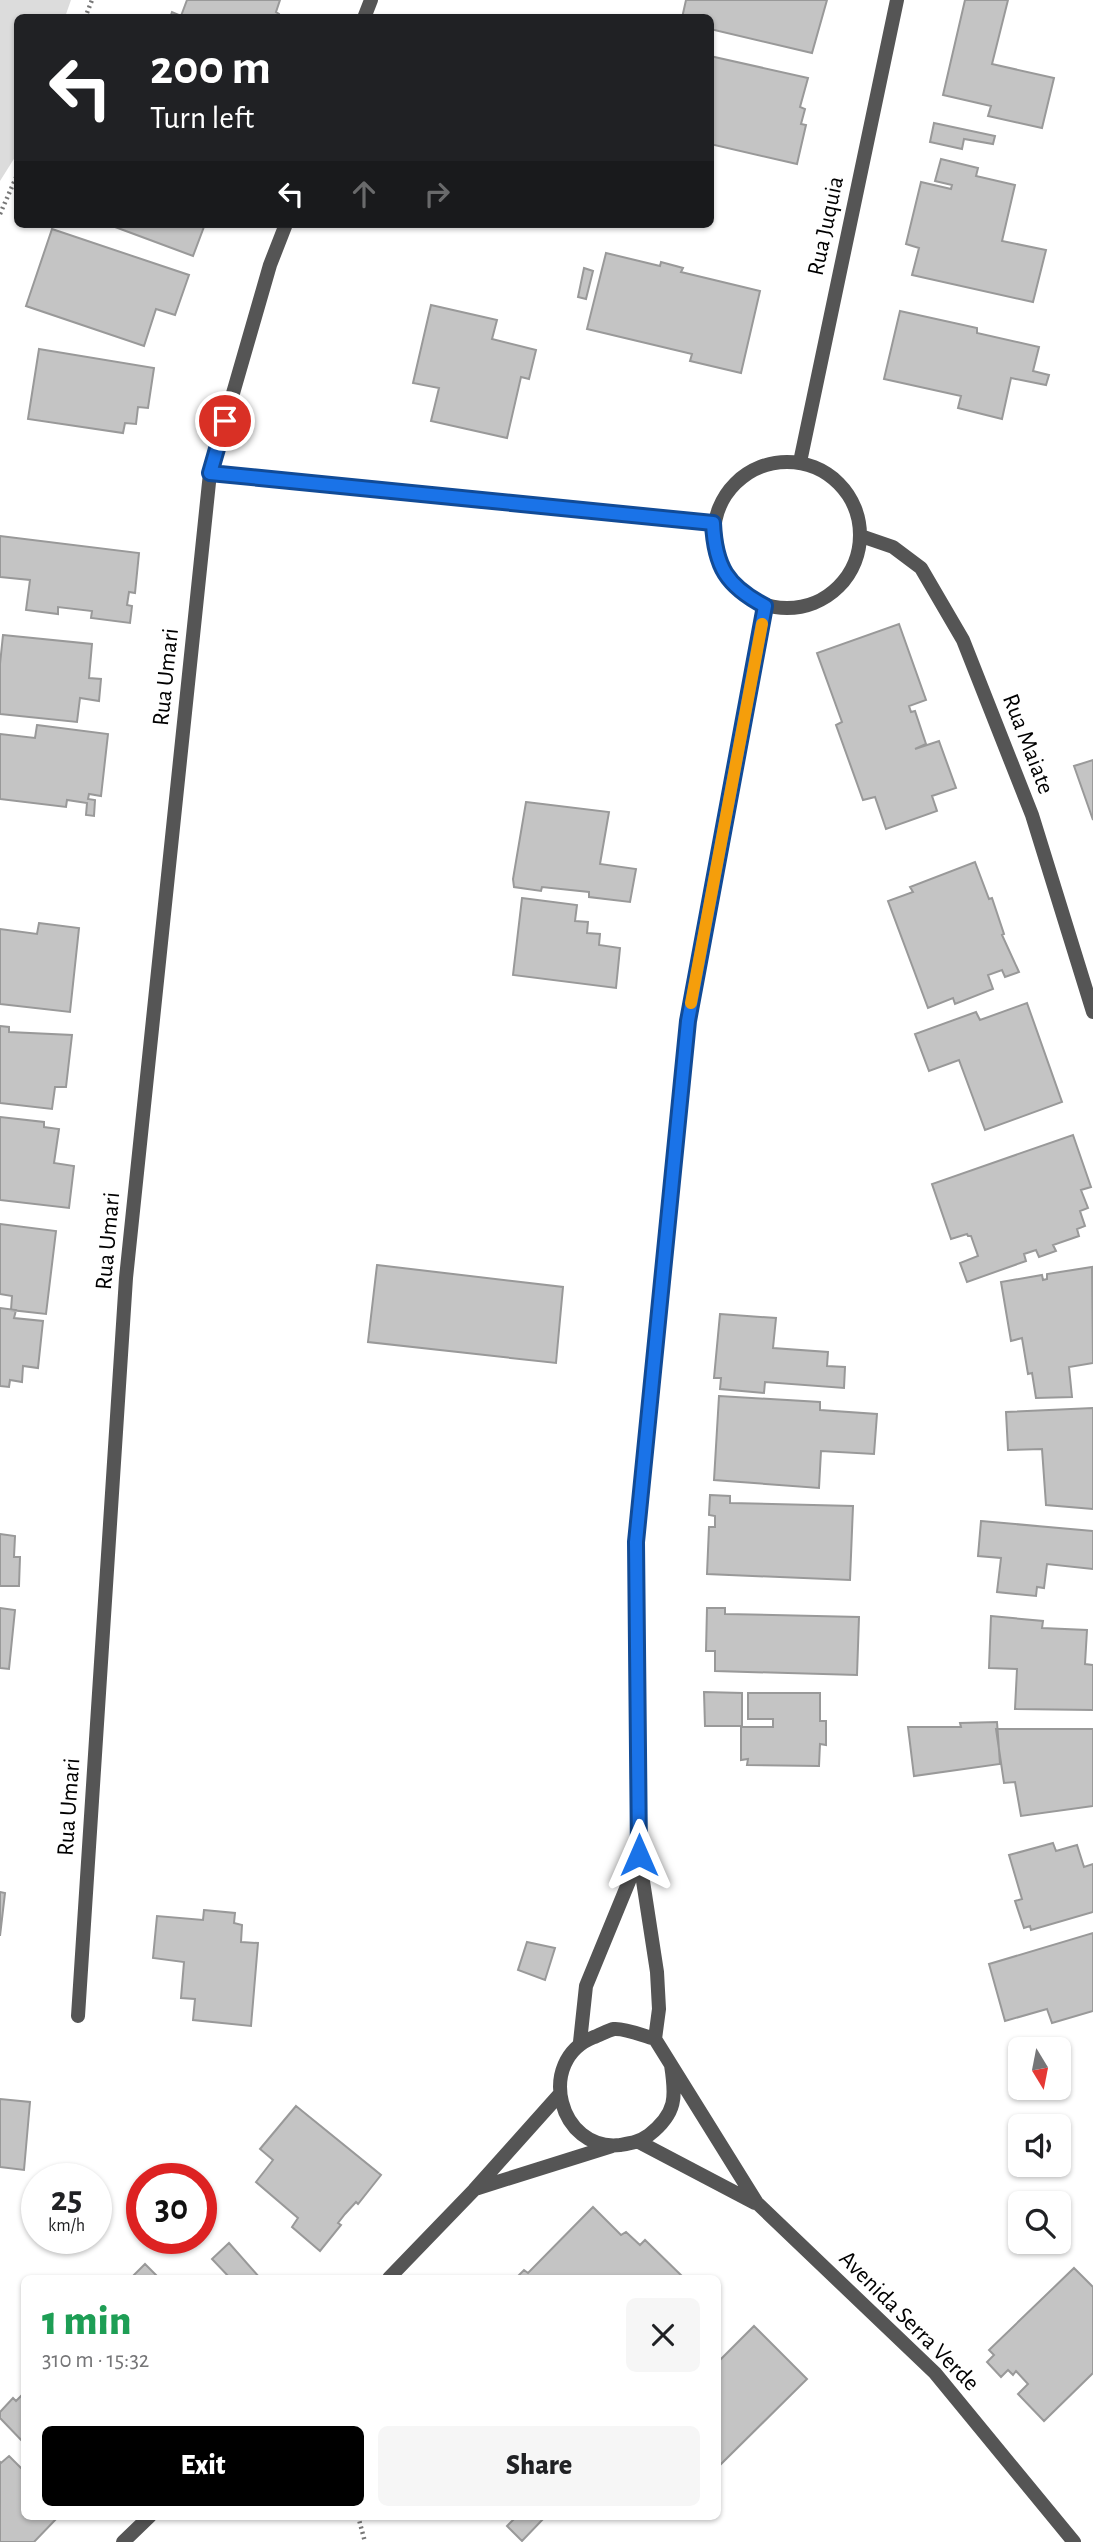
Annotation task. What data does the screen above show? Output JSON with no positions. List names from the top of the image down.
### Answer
{
  "streets": {
    "street": [
      "Rua Juquia",
      "Rua Umari",
      "Rua Maiate",
      "Avenida Serra Verde"
    ]
  },
  "crossings": [
    ["Rua Juquia", "Rua Maiate"]
  ],
  "north": "bottom",
  "page": {
    "turn": ["200 m", "Turn left"],
    "speed": "25 km/h",
    "limit": "30",
    "heading": ["1 min", "310 m · 15:32"],
    "buttons": ["Exit", "Share"]
  }
}
